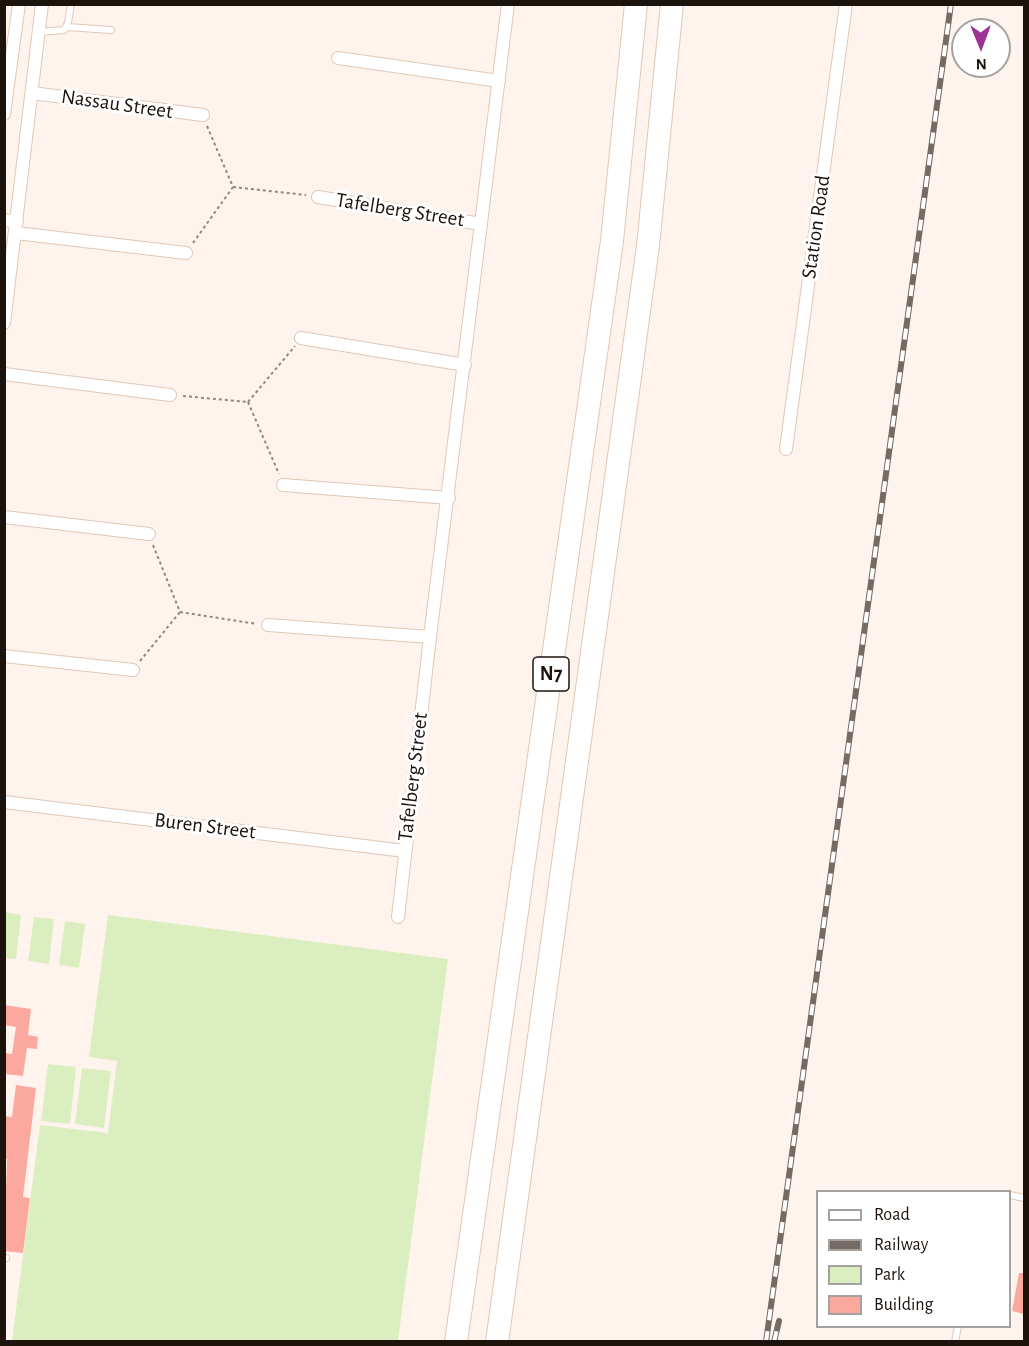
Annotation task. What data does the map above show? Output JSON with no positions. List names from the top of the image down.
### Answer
{
  "streets": {
    "highway": ["N7"],
    "street": [
      "Nassau Street",
      "Tafelberg Street",
      "Station Road",
      "Buren Street"
    ]
  },
  "crossings": [
    ["Tafelberg Street", "Buren Street"]
  ],
  "legend": [
    "Road",
    "Railway",
    "Park",
    "Building"
  ],
  "north": "bottom"
}
